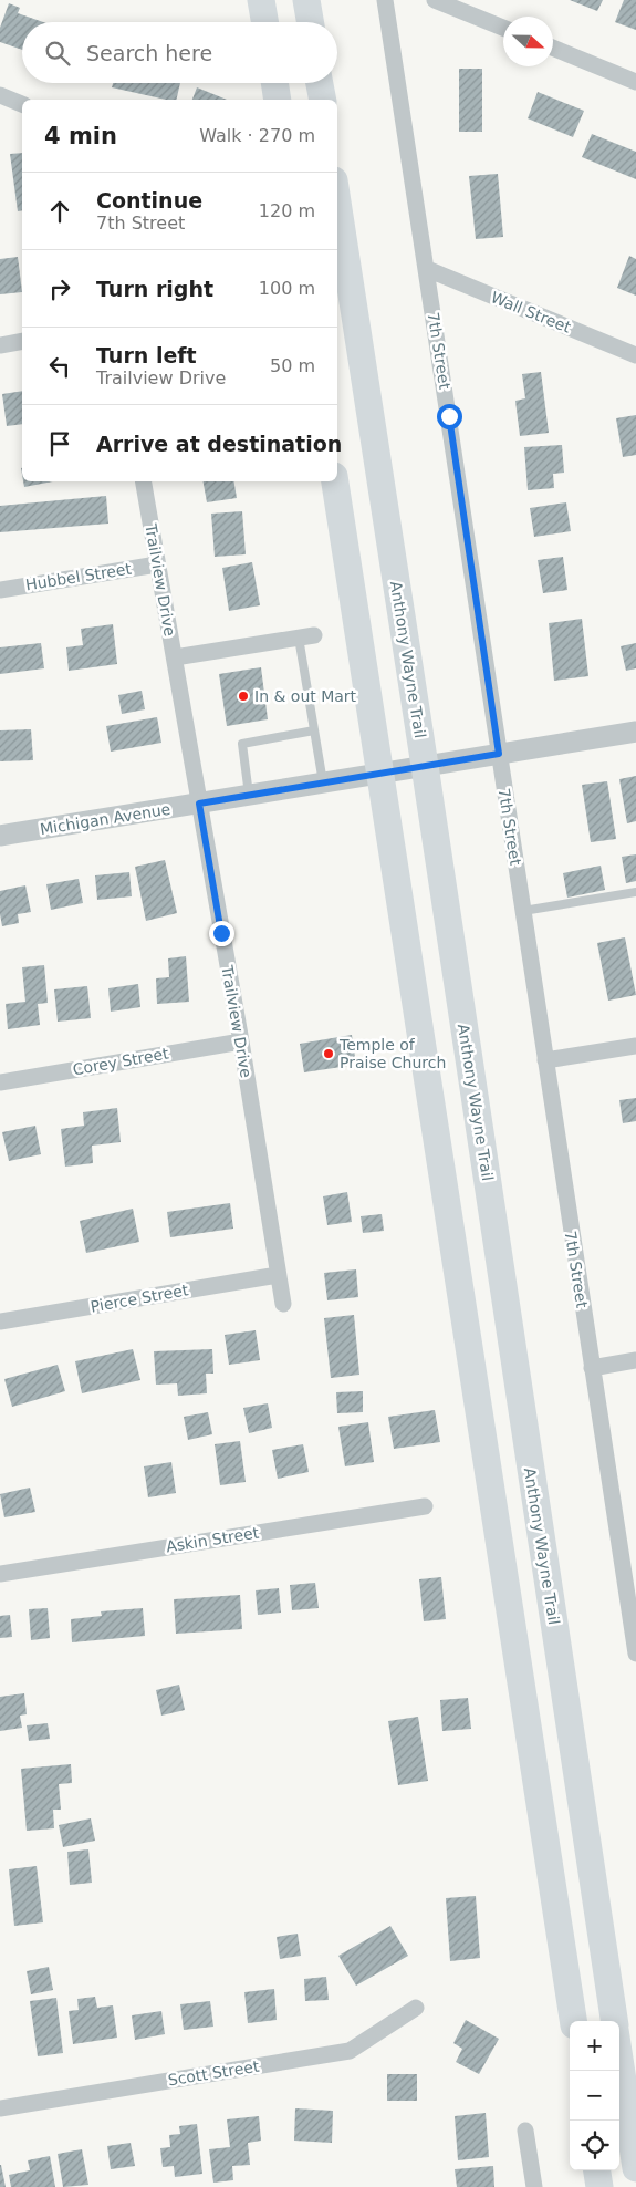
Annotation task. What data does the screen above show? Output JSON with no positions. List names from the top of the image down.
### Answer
{
  "streets": {
    "highway": ["Anthony Wayne Trail"],
    "street": [
      "Wall Street",
      "7th Street",
      "Hubbel Street",
      "Trailview Drive",
      "Michigan Avenue",
      "Corey Street",
      "Pierce Street",
      "Askin Street",
      "Scott Street"
    ]
  },
  "crossings": [
    ["Wall Street", "7th Street"],
    ["7th Street", "Michigan Avenue"],
    ["Hubbel Street", "Trailview Drive"],
    ["Trailview Drive", "Michigan Avenue"],
    ["Trailview Drive", "Corey Street"],
    ["Trailview Drive", "Pierce Street"],
    ["Anthony Wayne Trail", "Michigan Avenue"]
  ],
  "places": ["In & out Mart", "Temple of Praise Church"],
  "north": "right",
  "page": {
    "search": "Search here",
    "heading": ["4 min", "Walk · 270 m"],
    "list": [
      ["Continue", "7th Street", "120 m"],
      ["Turn right", "100 m"],
      ["Turn left", "Trailview Drive", "50 m"],
      "Arrive at destination"
    ],
    "map_buttons": ["+", "−"]
  }
}
